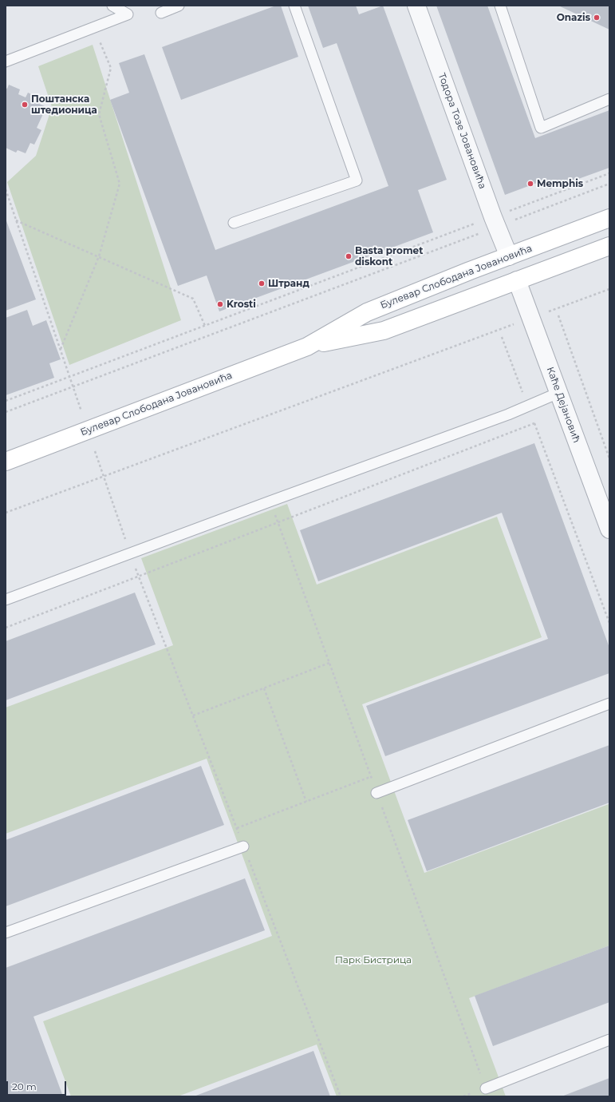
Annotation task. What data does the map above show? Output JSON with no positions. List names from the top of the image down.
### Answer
{
  "streets": {
    "street": ["Тодора Тозе Јовановића", "Булевар Слободана Јовановића", "Каће Дејановић"]
  },
  "crossings": [
    ["Тодора Тозе Јовановића", "Булевар Слободана Јовановића"],
    ["Булевар Слободана Јовановића", "Каће Дејановић"]
  ],
  "parks": ["Парк Бистрица"],
  "places": [
    "Onazis",
    "Поштанска штедионица",
    "Memphis",
    "Basta promet diskont",
    "Штранд",
    "Krosti"
  ],
  "scale_bar": "20 m"
}
